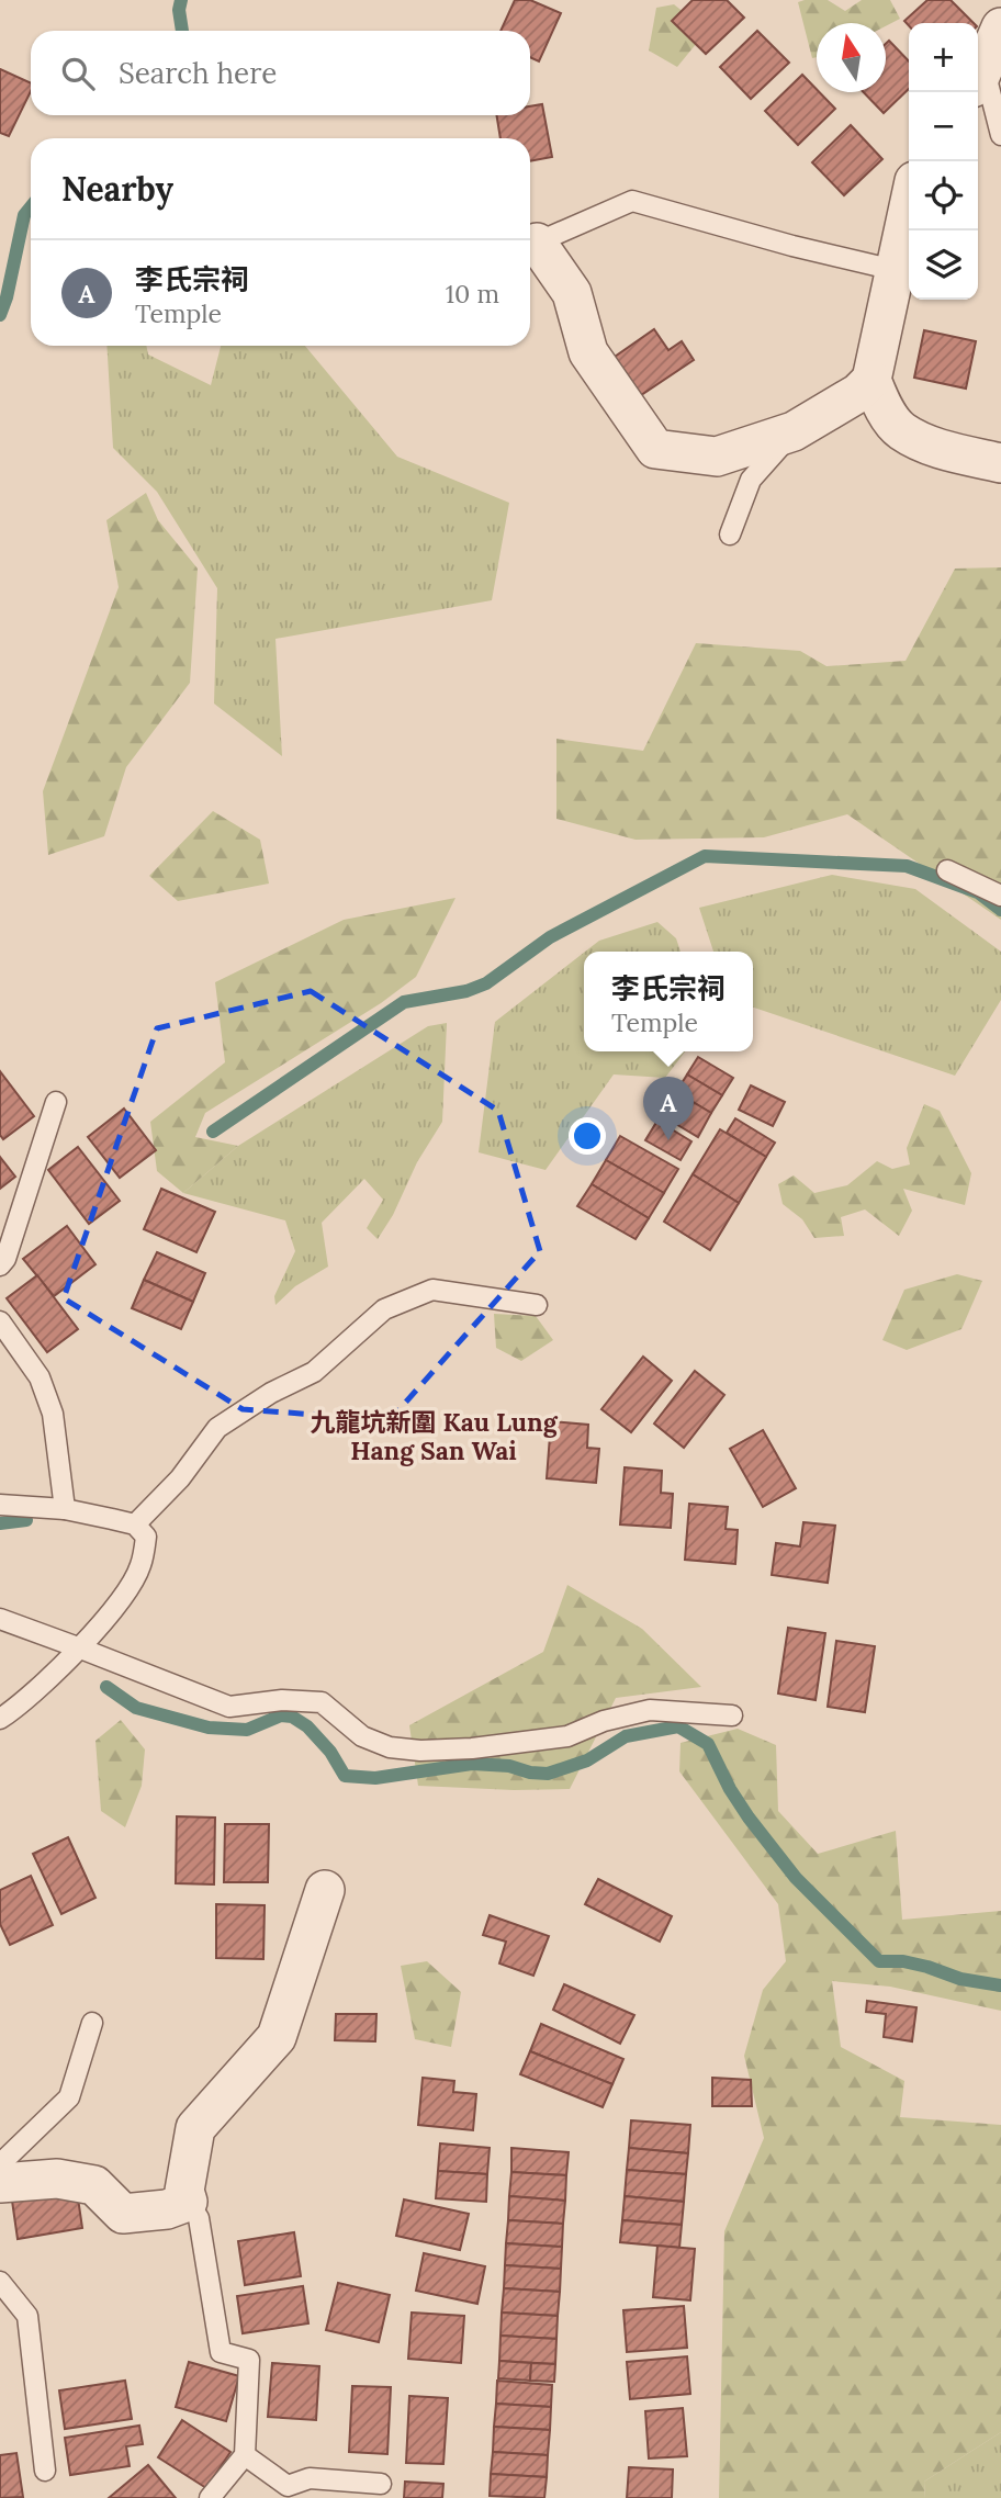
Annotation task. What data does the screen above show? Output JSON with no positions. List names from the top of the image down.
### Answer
{
  "districts": ["九龍坑新圍 Kau Lung Hang San Wai"],
  "north": "top",
  "page": {
    "map_buttons": ["+", "−"],
    "search": "Search here",
    "heading": "Nearby",
    "list": [
      {
        "mark": "A",
        "name": "李氏宗祠",
        "note": "Temple",
        "value": "10 m"
      }
    ],
    "popup": ["李氏宗祠", "Temple"],
    "pins": "A"
  }
}
